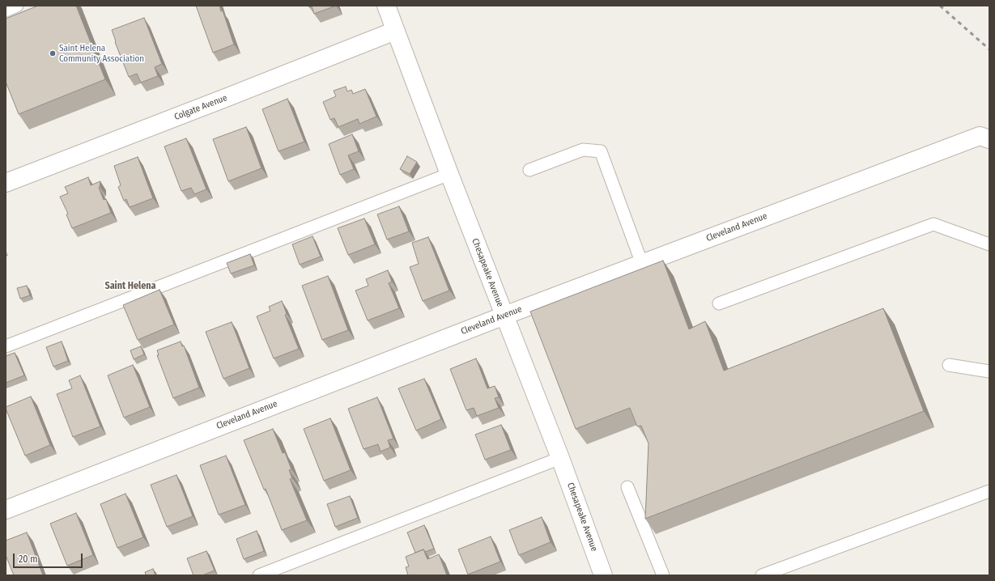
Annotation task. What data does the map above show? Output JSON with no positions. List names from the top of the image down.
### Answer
{
  "streets": {
    "street": ["Colgate Avenue", "Cleveland Avenue", "Chesapeake Avenue"]
  },
  "crossings": [
    ["Colgate Avenue", "Chesapeake Avenue"],
    ["Cleveland Avenue", "Chesapeake Avenue"]
  ],
  "districts": ["Saint Helena"],
  "places": ["Saint Helena Community Association"],
  "scale_bar": "20 m"
}
